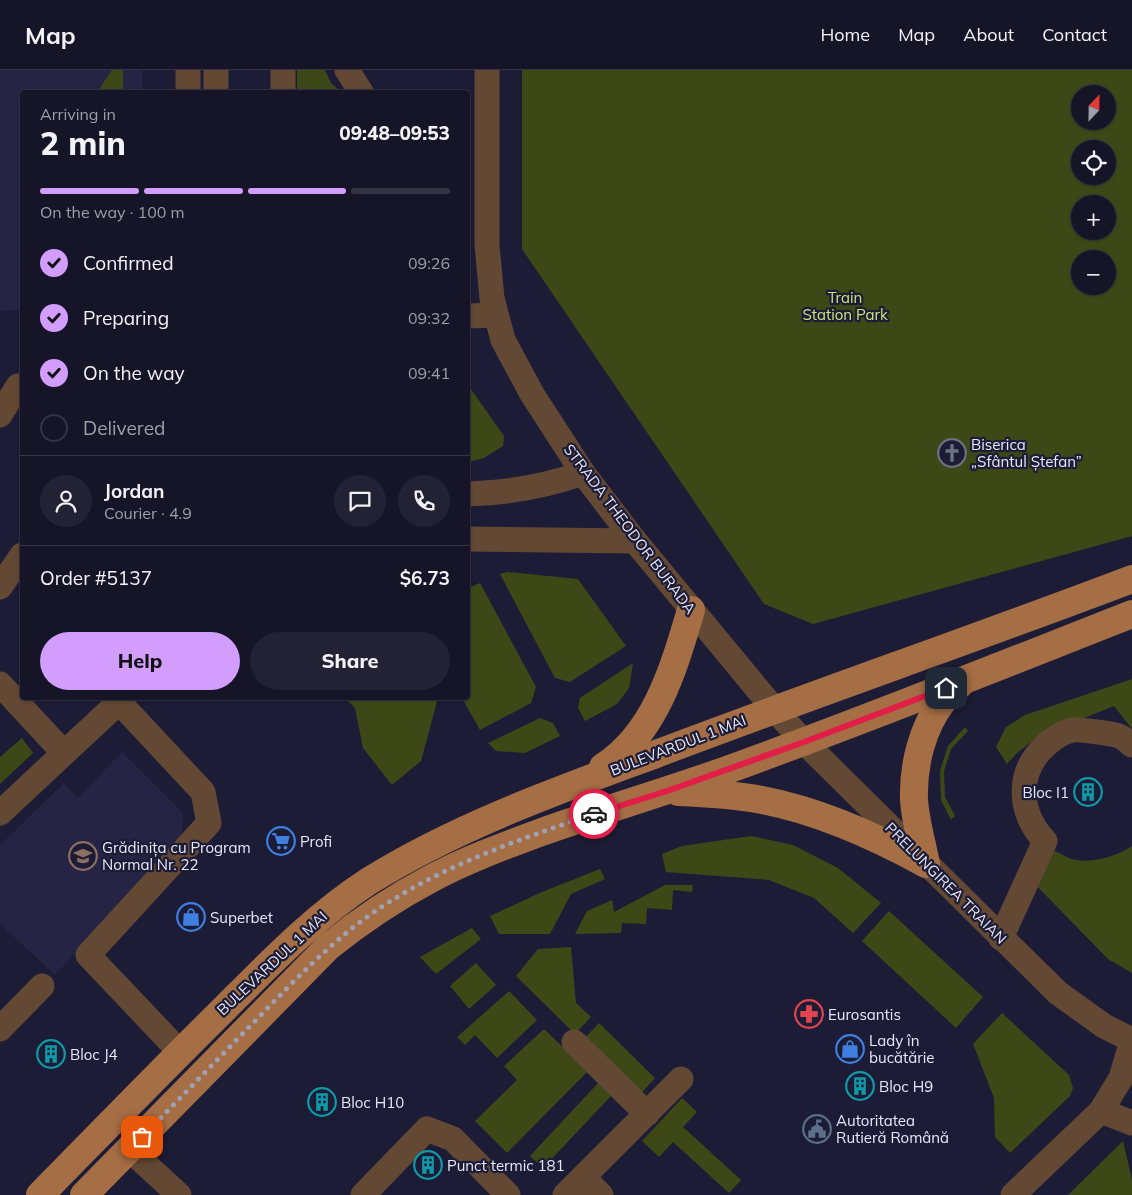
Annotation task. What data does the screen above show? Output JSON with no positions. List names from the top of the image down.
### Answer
{
  "streets": {
    "main road": ["BULEVARDUL 1 MAI"],
    "street": ["STRADA THEODOR BURADA", "PRELUNGIREA TRAIAN"]
  },
  "crossings": [
    ["STRADA THEODOR BURADA", "BULEVARDUL 1 MAI"],
    ["STRADA THEODOR BURADA", "PRELUNGIREA TRAIAN"],
    ["BULEVARDUL 1 MAI", "PRELUNGIREA TRAIAN"]
  ],
  "parks": ["Train Station Park"],
  "places": {
    "church": ["Biserica „Sfântul Ștefan”"],
    "building": [
      "Bloc I1",
      "Bloc J4",
      "Bloc H9",
      "Bloc H10",
      "Punct termic 181"
    ],
    "supermarket": ["Profi"],
    "school or university": ["Grădinița cu Program Normal Nr. 22"],
    "shop": ["Superbet", "Lady în bucătărie"],
    "pharmacy": ["Eurosantis"],
    "public building": ["Autoritatea Rutieră Română"]
  },
  "north": "top",
  "page": {
    "header": "Map",
    "nav": [
      "Home",
      "Map",
      "About",
      "Contact"
    ],
    "map_buttons": ["+", "−"],
    "heading": ["2 min", "Arriving in", "09:48–09:53"],
    "panel": [
      "Jordan",
      "Courier · 4.9",
      "Order #5137",
      "$6.73"
    ],
    "bar": "On the way · 100 m",
    "list": [
      ["Confirmed", "09:26"],
      ["Preparing", "09:32"],
      ["On the way", "09:41"],
      "Delivered"
    ],
    "buttons": ["Help", "Share"]
  }
}
